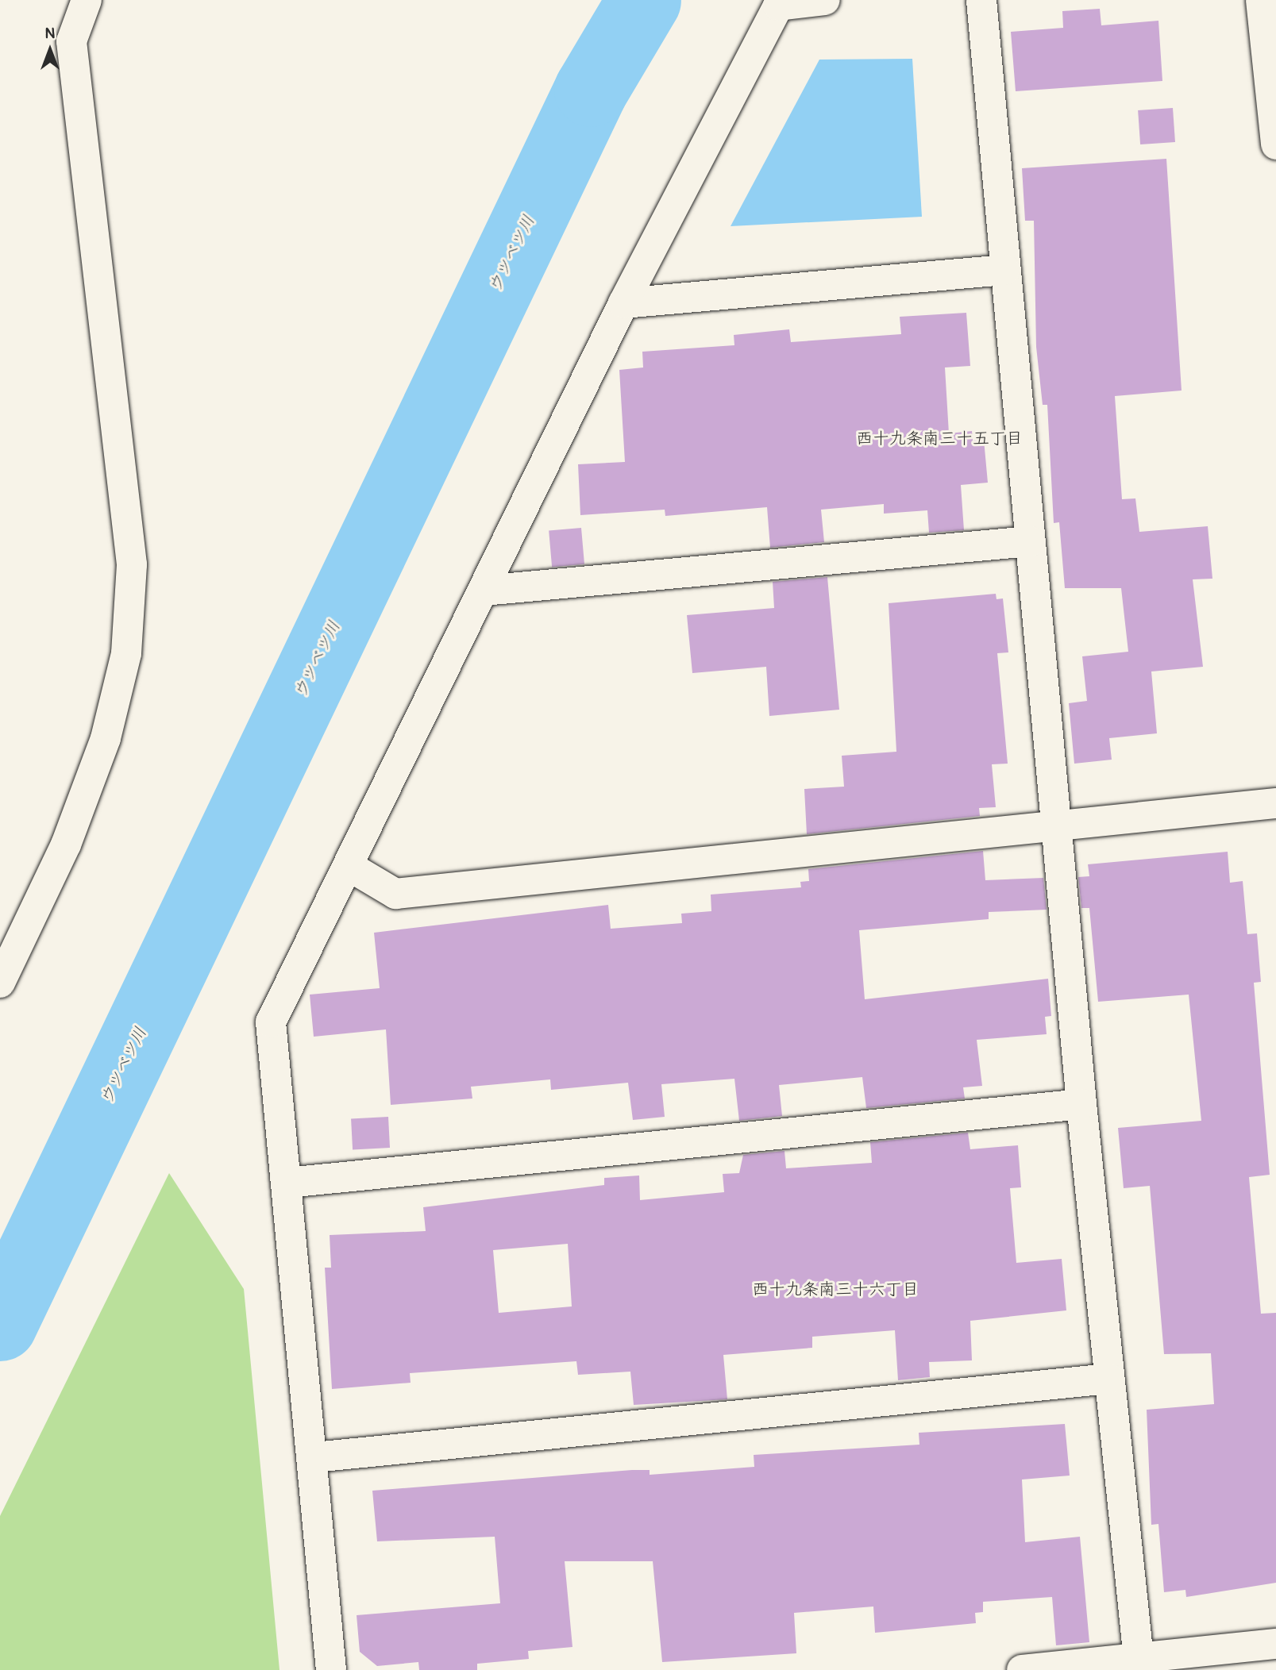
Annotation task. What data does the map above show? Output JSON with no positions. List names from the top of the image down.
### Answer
{
  "districts": ["西十九条南三十五丁目", "西十九条南三十六丁目"],
  "water": ["ウツベツ川"],
  "north": "top"
}
